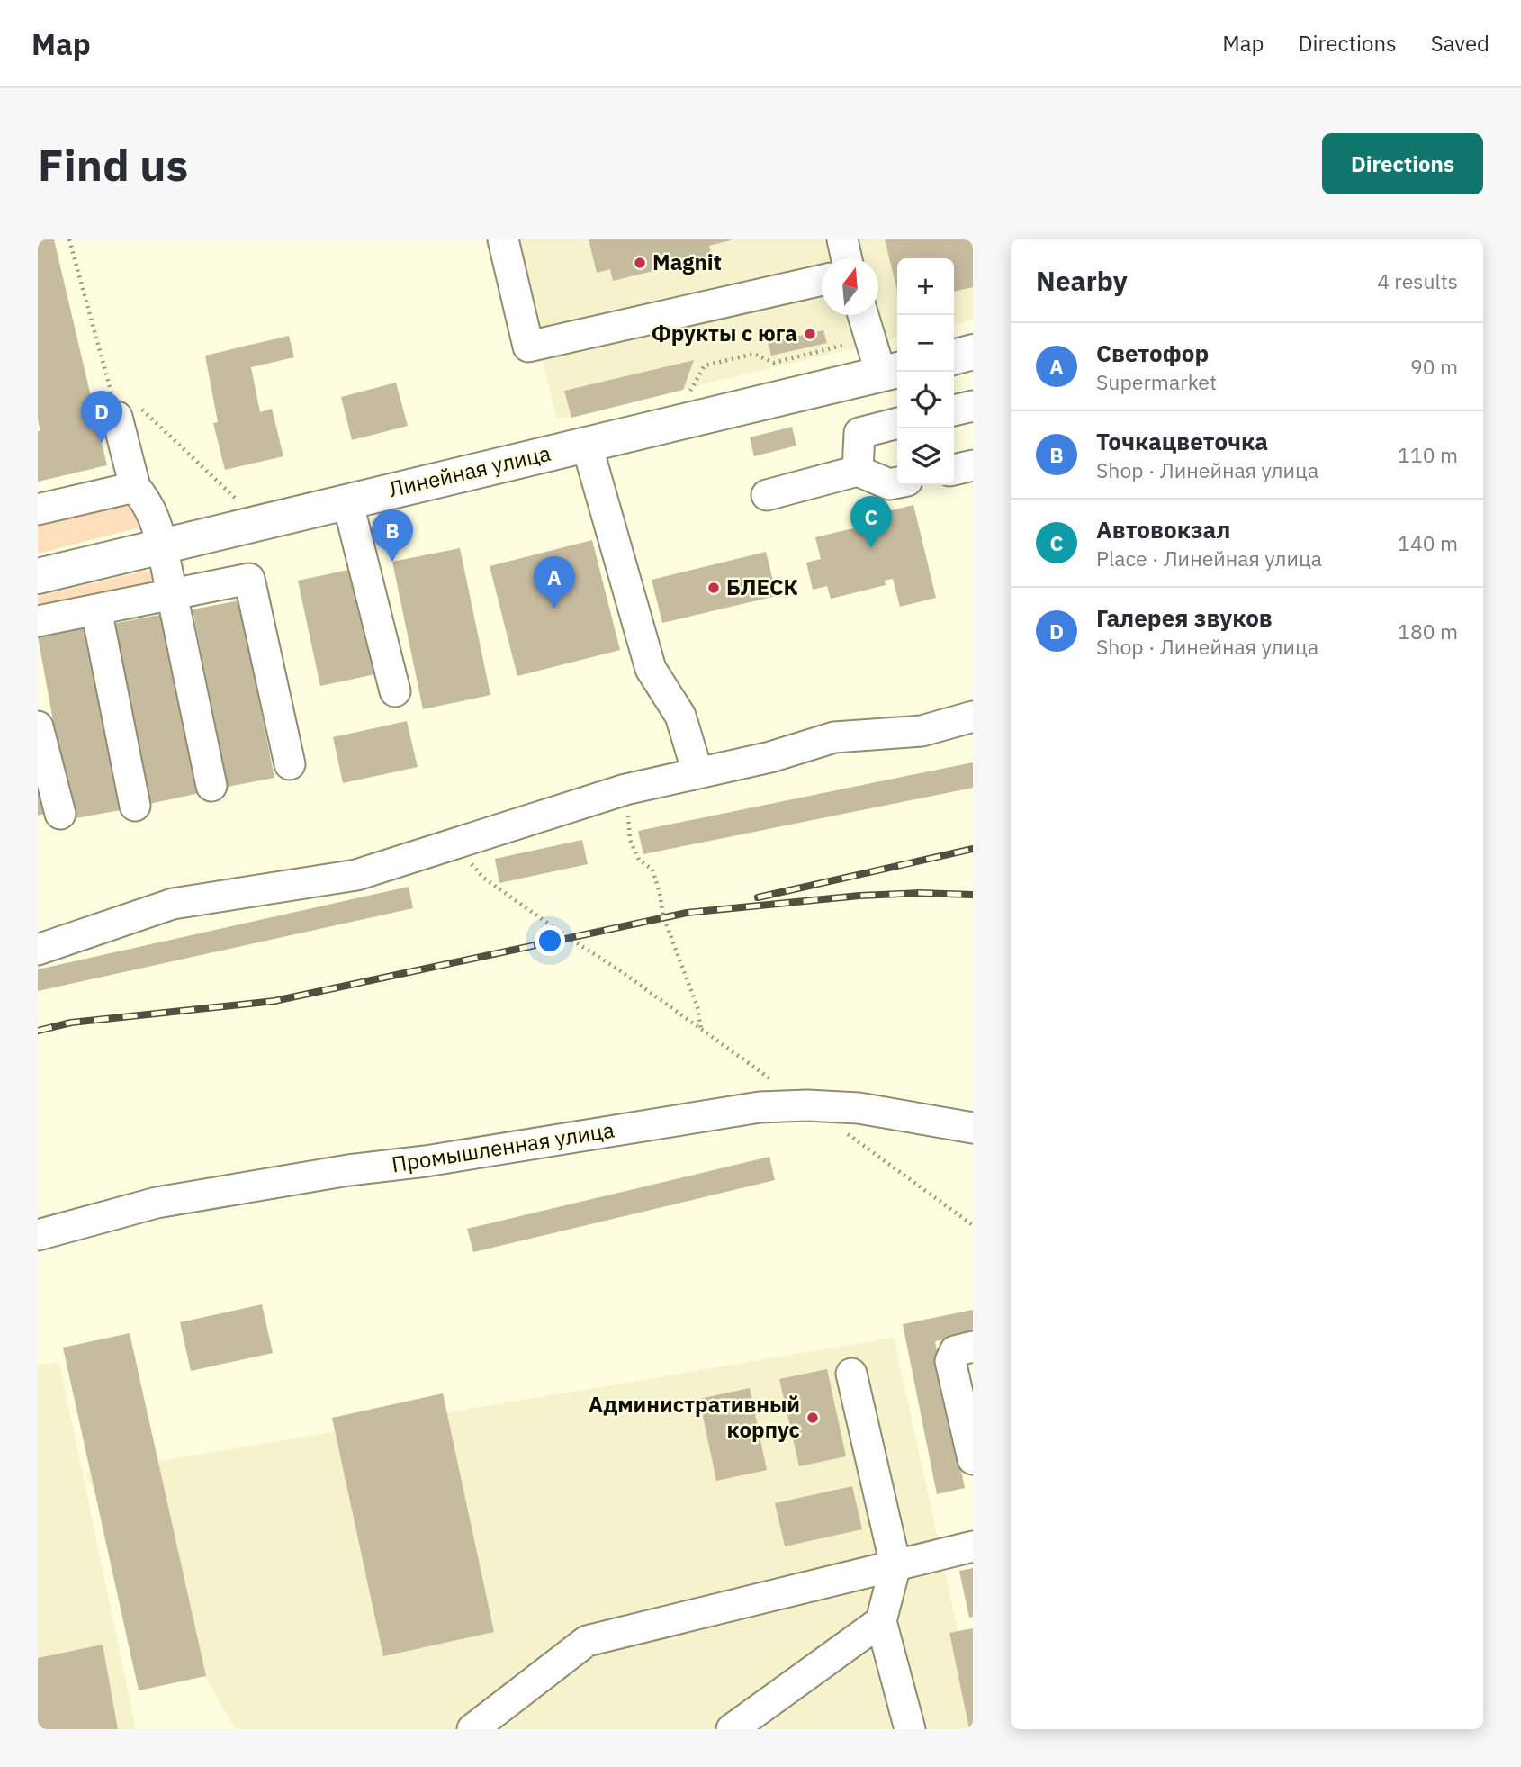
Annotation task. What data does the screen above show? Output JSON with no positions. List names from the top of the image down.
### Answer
{
  "streets": {
    "main road": ["Линейная улица"],
    "street": ["Промышленная улица"]
  },
  "places": [
    "Magnit",
    "Фрукты с юга",
    "БЛЕСК",
    "Административный корпус"
  ],
  "north": "top",
  "page": {
    "header": "Map",
    "nav": ["Map", "Directions", "Saved"],
    "buttons": "Directions",
    "title": "Find us",
    "heading": ["Nearby", "4 results"],
    "map_buttons": ["+", "−"],
    "list": [
      {
        "mark": "A",
        "name": "Светофор",
        "note": "Supermarket",
        "value": "90 m"
      },
      {
        "mark": "B",
        "name": "Точкацветочка",
        "note": "Shop · Линейная улица",
        "value": "110 m"
      },
      {
        "mark": "C",
        "name": "Автовокзал",
        "note": "Place · Линейная улица",
        "value": "140 m"
      },
      {
        "mark": "D",
        "name": "Галерея звуков",
        "note": "Shop · Линейная улица",
        "value": "180 m"
      }
    ],
    "pins": [
      "D",
      "C",
      "B",
      "A"
    ]
  }
}
